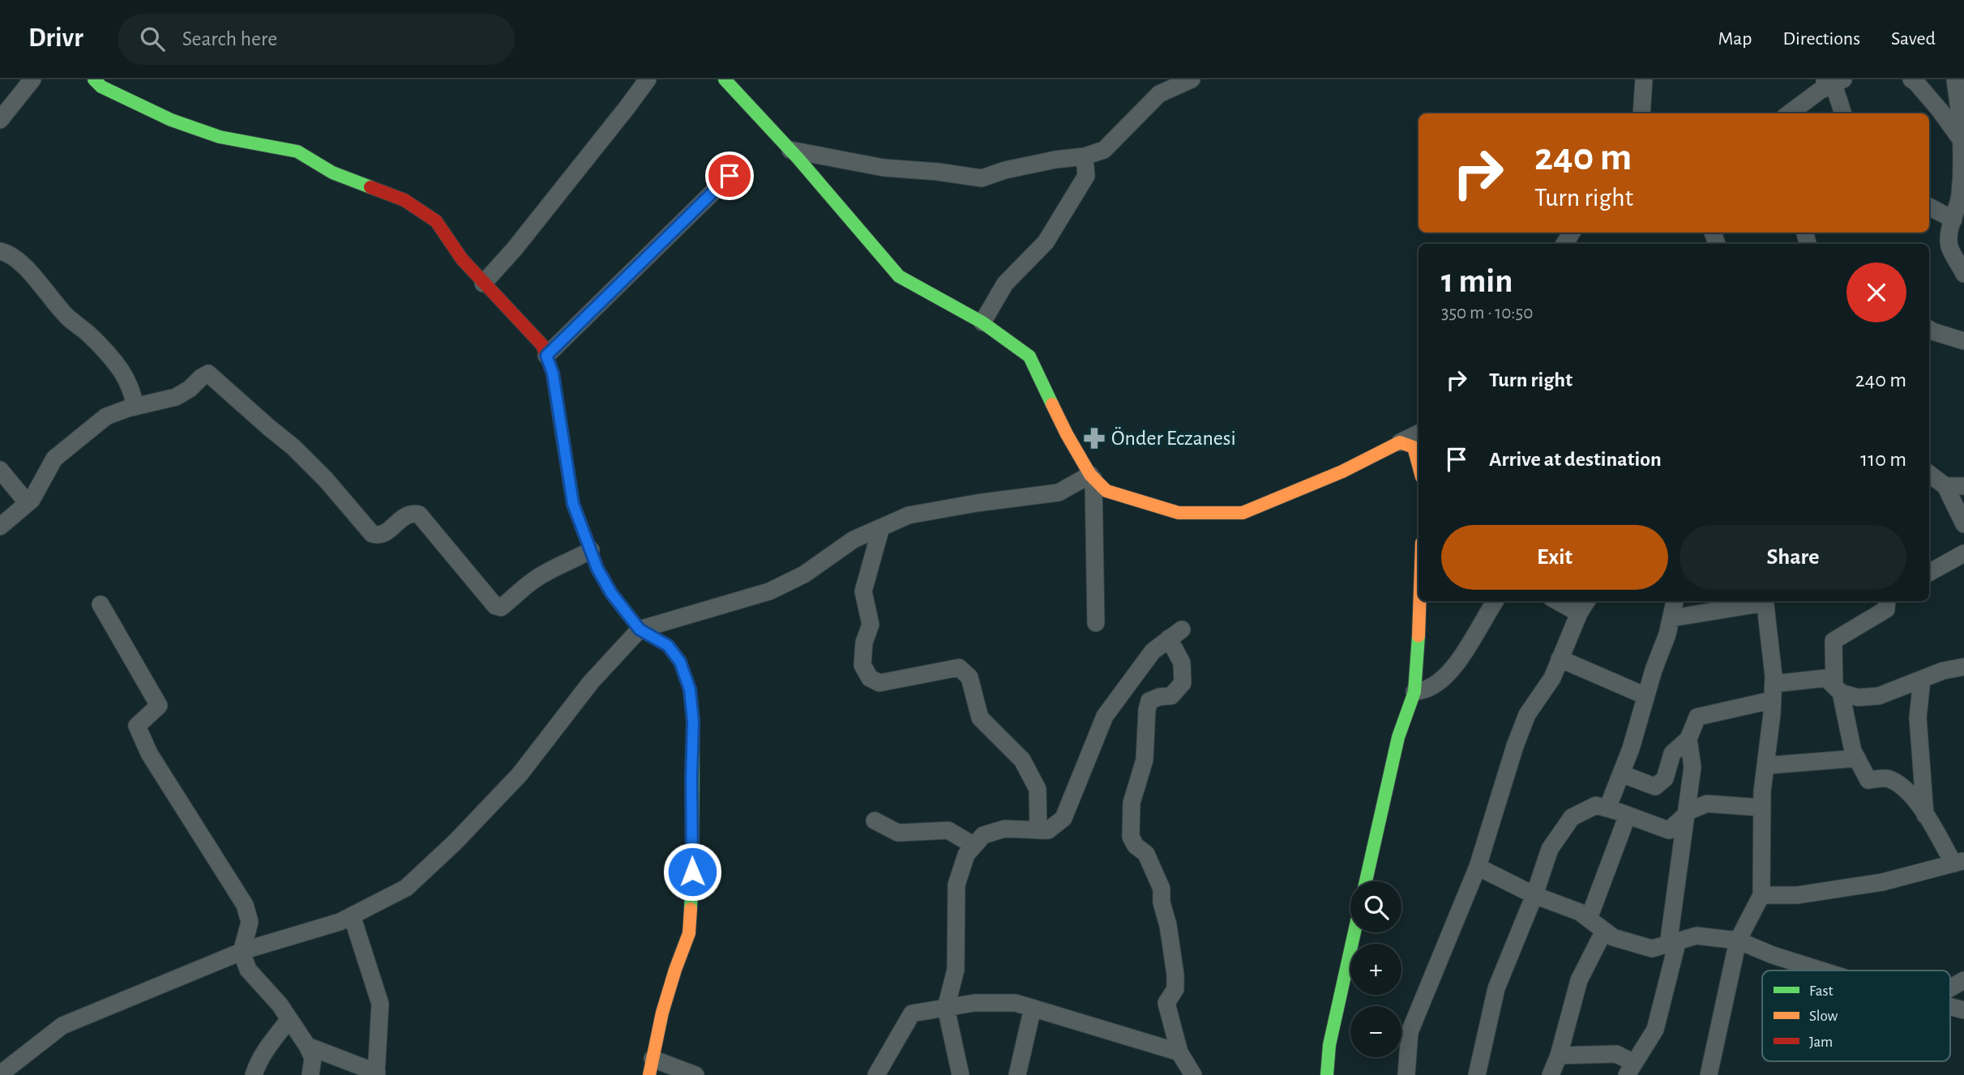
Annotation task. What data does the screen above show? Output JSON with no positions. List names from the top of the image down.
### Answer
{
  "places": {
    "pharmacy": ["Önder Eczanesi"]
  },
  "legend": ["Fast", "Slow", "Jam"],
  "page": {
    "header": "Drivr",
    "search": "Search here",
    "nav": ["Map", "Directions", "Saved"],
    "turn": ["240 m", "Turn right"],
    "heading": ["1 min", "350 m · 10:50"],
    "list": [
      {
        "name": "Turn right",
        "value": "240 m"
      },
      {
        "name": "Arrive at destination",
        "value": "110 m"
      }
    ],
    "buttons": ["Exit", "Share"],
    "map_buttons": ["+", "−"]
  }
}
